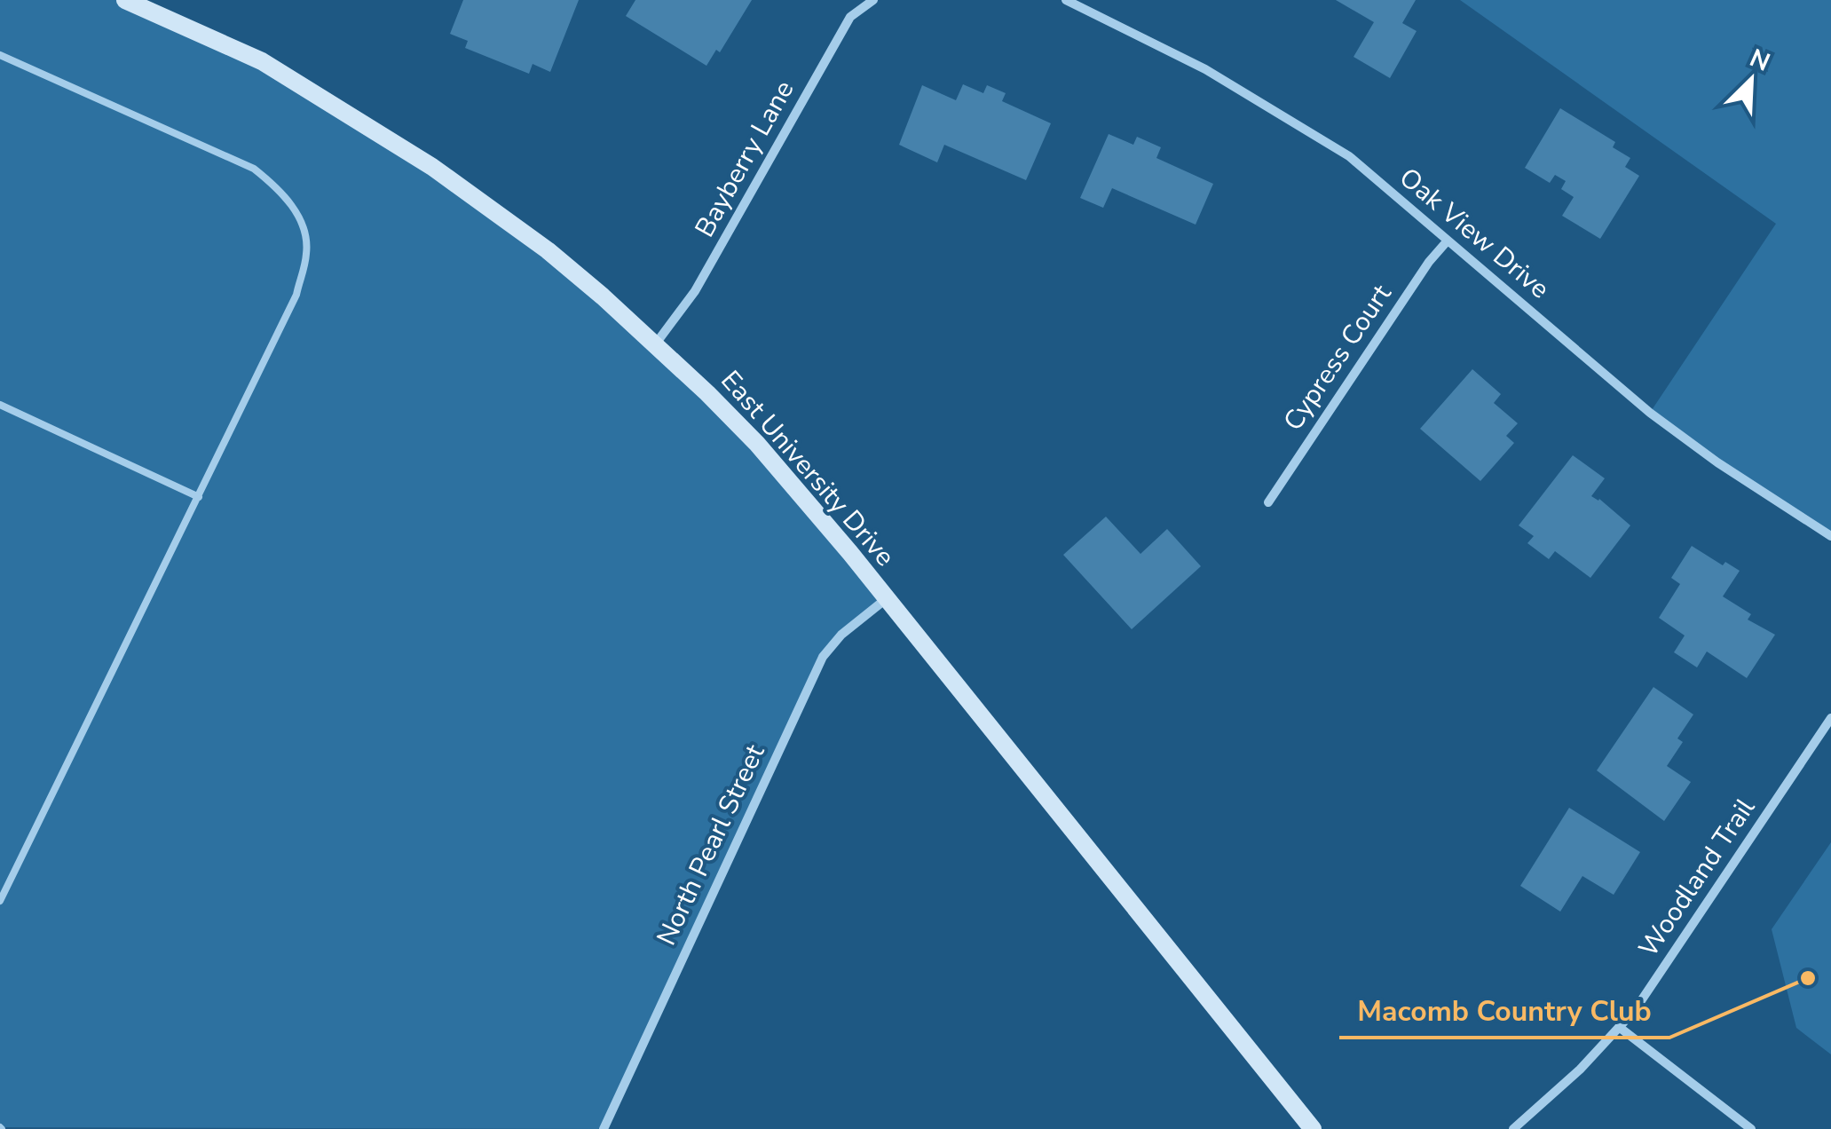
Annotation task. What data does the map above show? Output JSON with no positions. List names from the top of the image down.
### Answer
{
  "streets": {
    "main road": ["East University Drive"],
    "street": [
      "Bayberry Lane",
      "Oak View Drive",
      "Cypress Court",
      "North Pearl Street",
      "Woodland Trail"
    ]
  },
  "crossings": [
    ["Bayberry Lane", "East University Drive"],
    ["Oak View Drive", "Cypress Court"],
    ["East University Drive", "North Pearl Street"]
  ],
  "places": ["Macomb Country Club"],
  "north": "top right"
}
